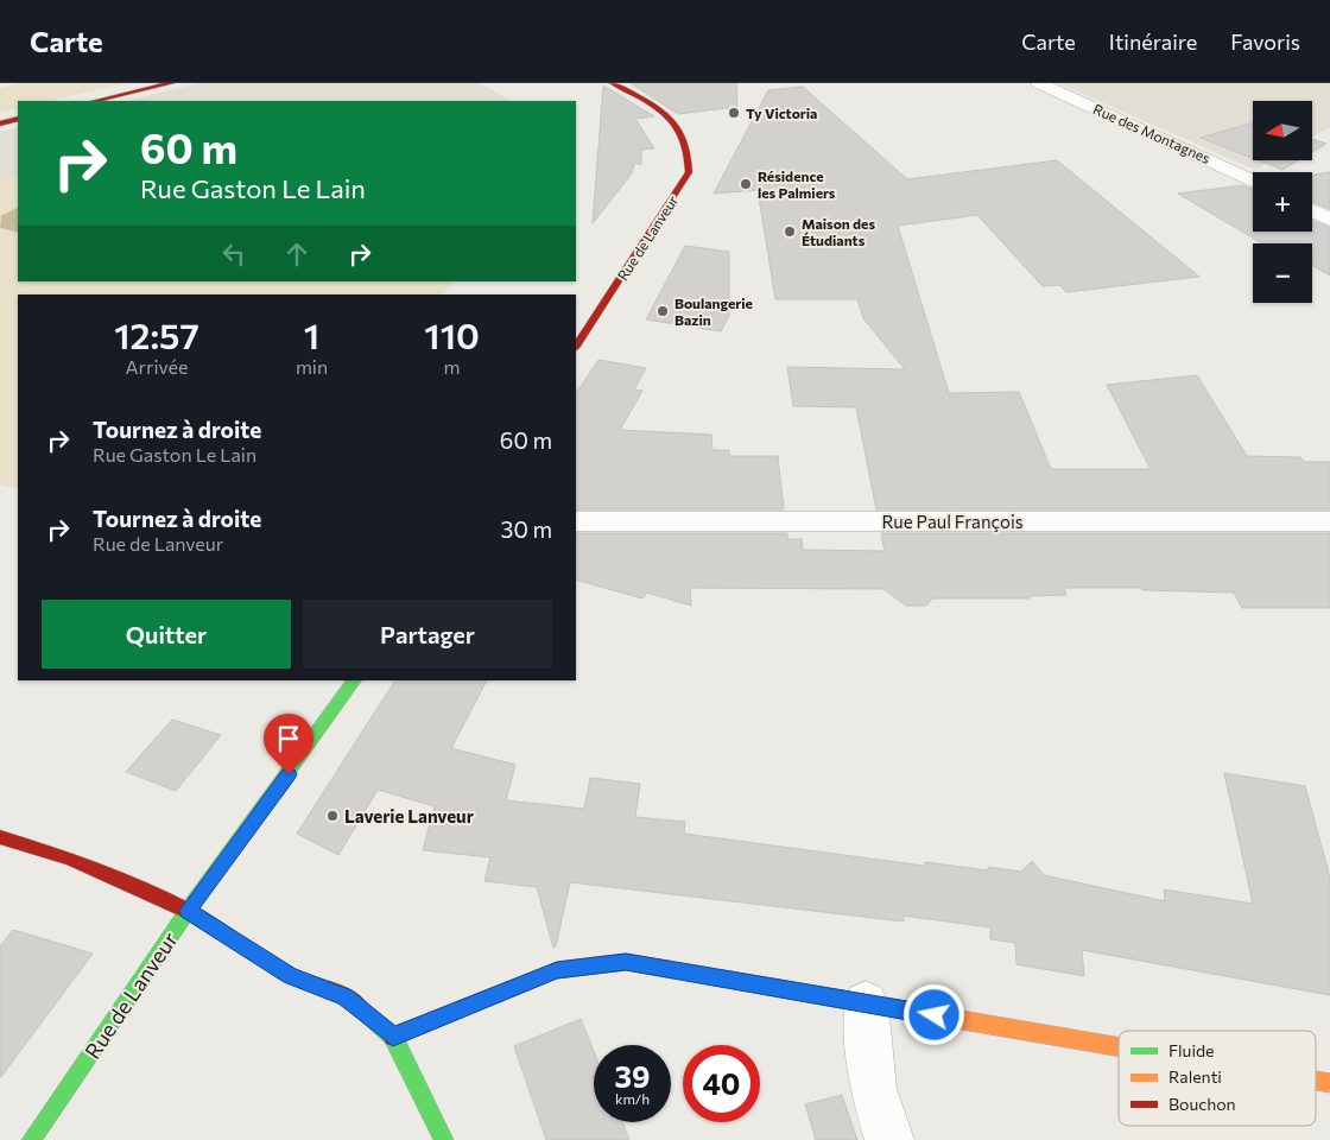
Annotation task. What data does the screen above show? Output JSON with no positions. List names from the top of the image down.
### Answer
{
  "streets": {
    "street": ["Rue des Montagnes", "Rue de Lanveur", "Rue Paul François"]
  },
  "places": [
    "Ty Victoria",
    "Résidence les Palmiers",
    "Maison des Étudiants",
    "Boulangerie Bazin",
    "Laverie Lanveur"
  ],
  "legend": ["Fluide", "Ralenti", "Bouchon"],
  "north": "left",
  "page": {
    "header": "Carte",
    "nav": ["Carte", "Itinéraire", "Favoris"],
    "map_buttons": ["+", "−"],
    "turn": ["60 m", "Rue Gaston Le Lain"],
    "eta": [
      "12:57",
      "Arrivée",
      "1",
      "min",
      "110",
      "m"
    ],
    "list": [
      {
        "name": "Tournez à droite",
        "note": "Rue Gaston Le Lain",
        "value": "60 m"
      },
      {
        "name": "Tournez à droite",
        "note": "Rue de Lanveur",
        "value": "30 m"
      }
    ],
    "buttons": ["Quitter", "Partager"],
    "speed": "39 km/h",
    "limit": "40"
  }
}
